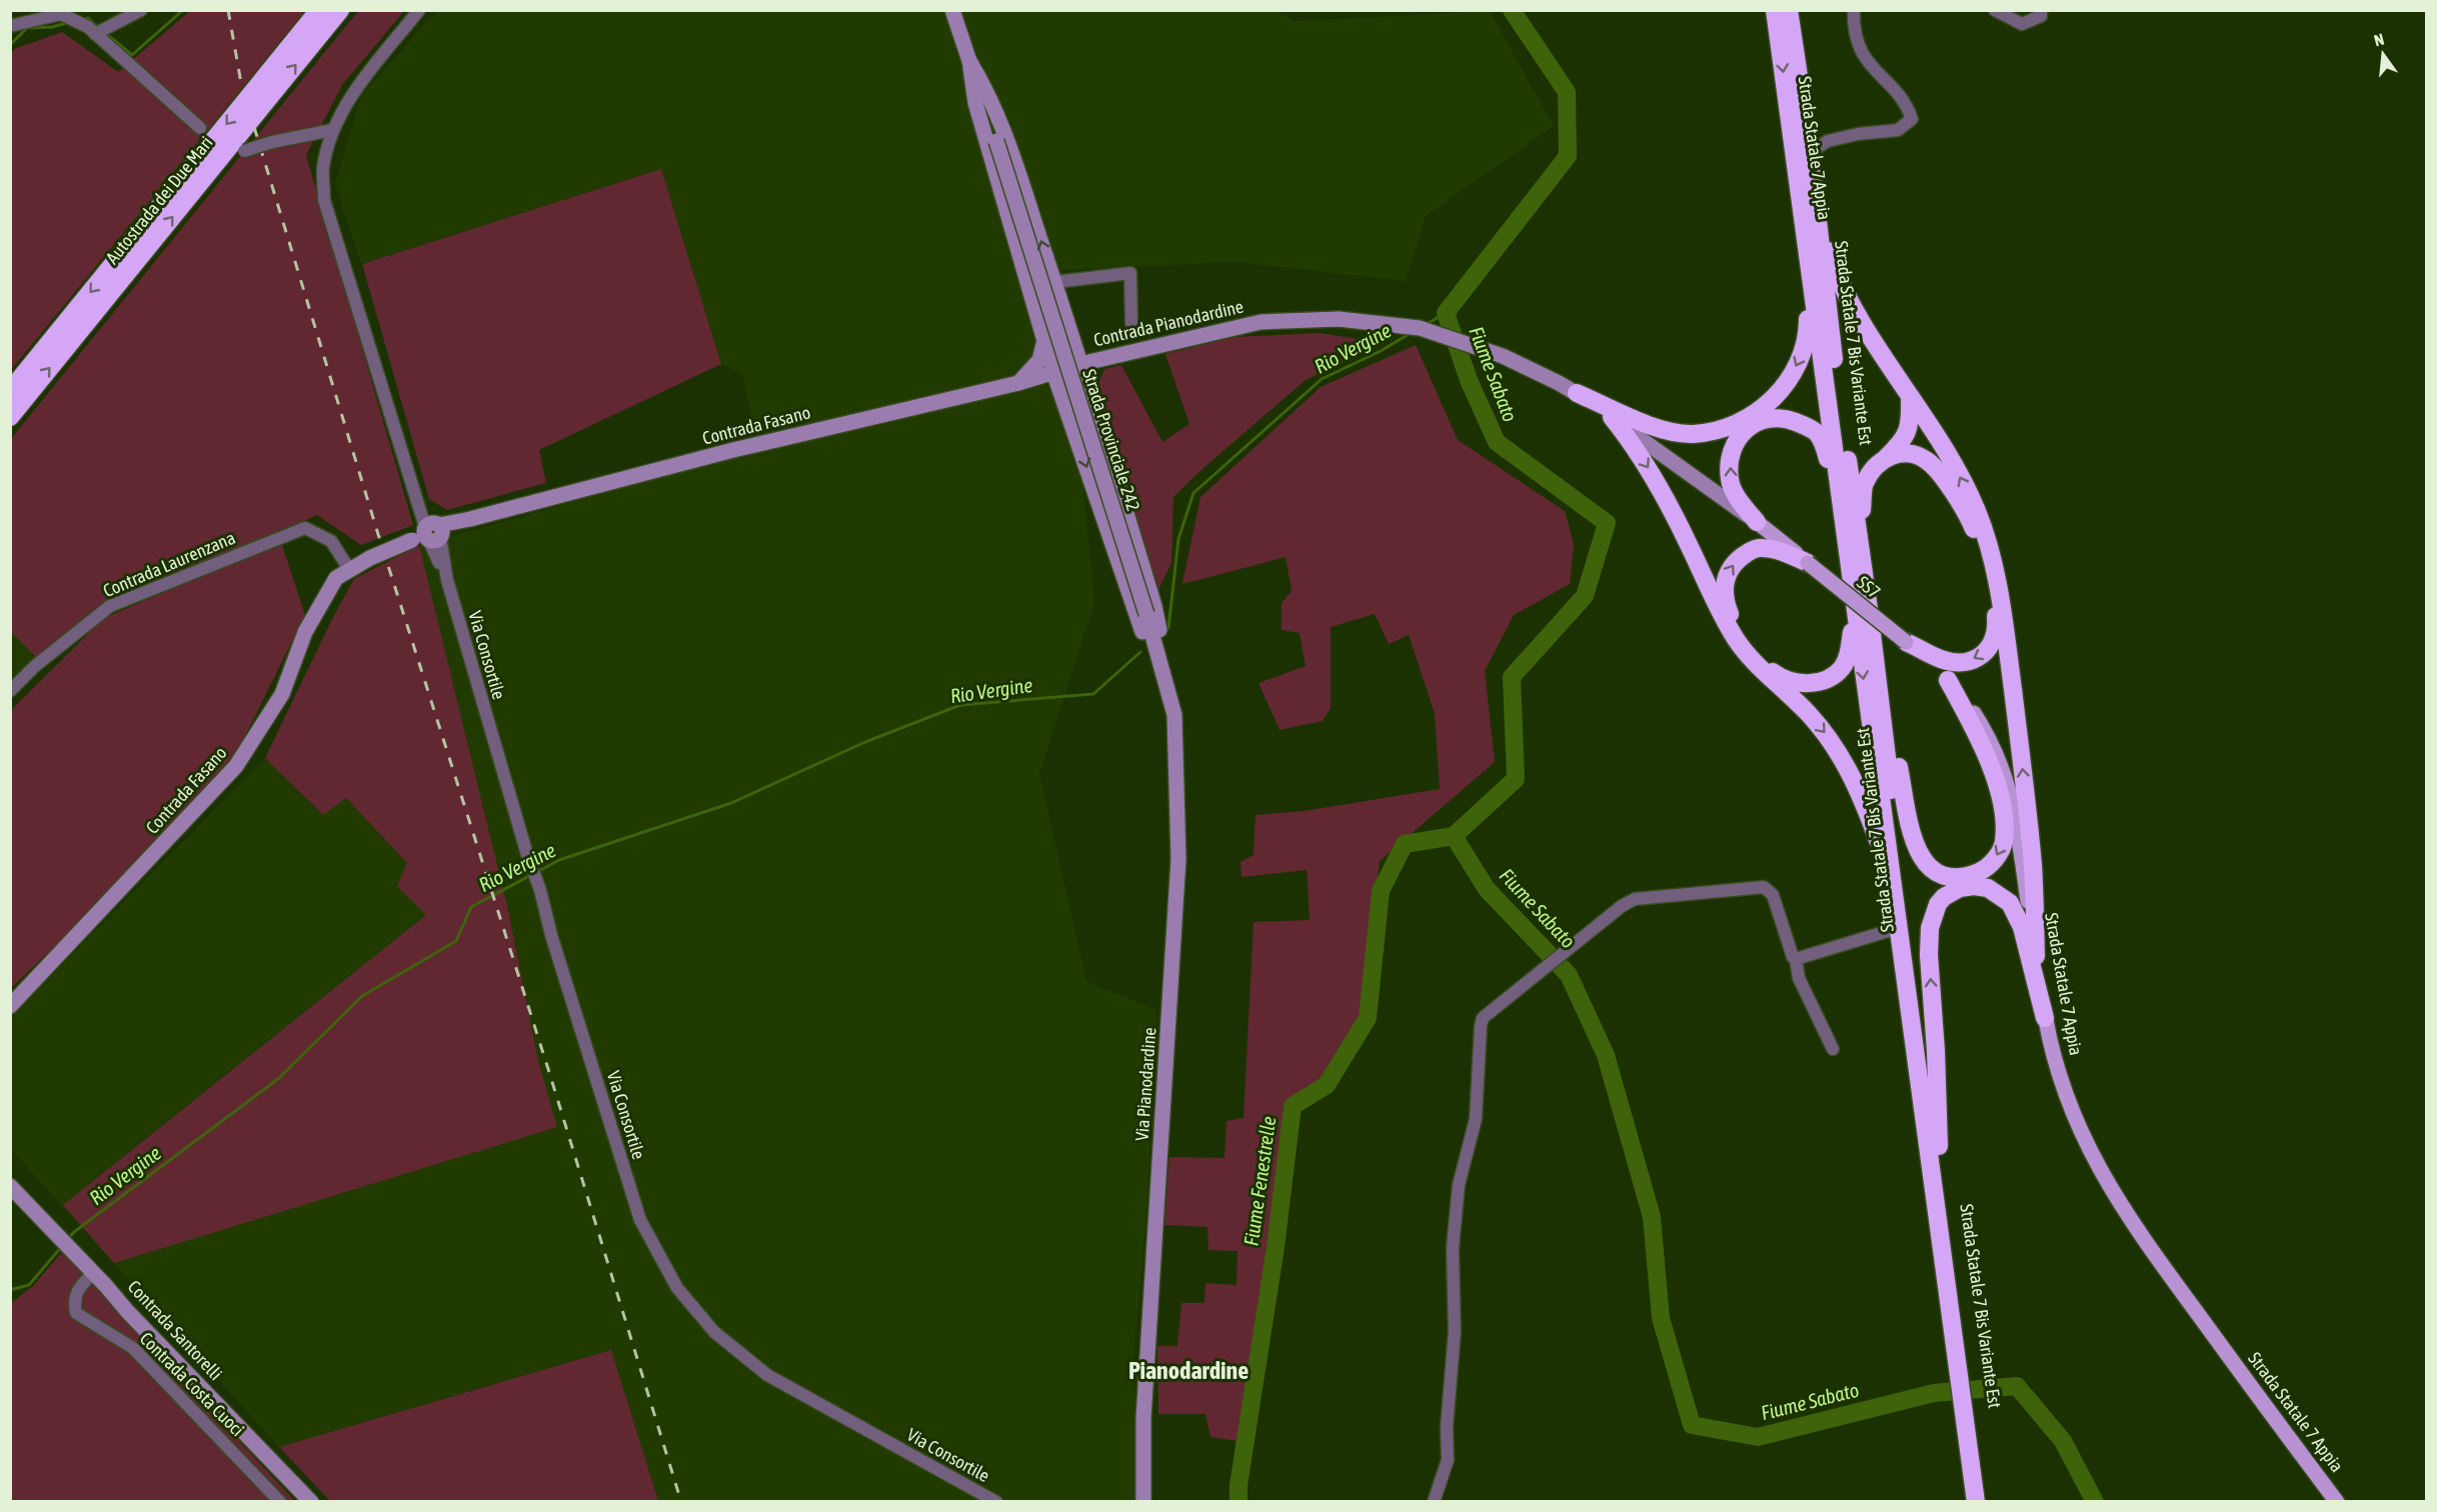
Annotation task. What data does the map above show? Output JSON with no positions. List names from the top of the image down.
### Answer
{
  "streets": {
    "highway": [
      "Strada Statale 7 Appia",
      "Autostrada dei Due Mari",
      "Strada Statale 7 Bis Variante Est",
      "SS7"
    ],
    "street": [
      "Contrada Pianodardine",
      "Contrada Fasano",
      "Strada Provinciale 242",
      "Contrada Laurenzana",
      "Via Consortile",
      "Via Pianodardine",
      "Contrada Santorelli",
      "Contrada Costa Cuoci"
    ]
  },
  "crossings": [
    ["Strada Statale 7 Appia", "Strada Statale 7 Bis Variante Est"],
    ["Strada Statale 7 Appia", "SS7"],
    ["Contrada Pianodardine", "Contrada Fasano"],
    ["Contrada Pianodardine", "SS7"],
    ["Strada Statale 7 Bis Variante Est", "SS7"],
    ["Contrada Fasano", "Contrada Laurenzana"],
    ["Contrada Fasano", "Via Consortile"],
    ["Strada Provinciale 242", "Via Pianodardine"],
    ["Contrada Santorelli", "Contrada Costa Cuoci"]
  ],
  "districts": ["Pianodardine"],
  "water": ["Rio Vergine", "Fiume Sabato", "Fiume Fenestrelle"],
  "north": "top"
}
